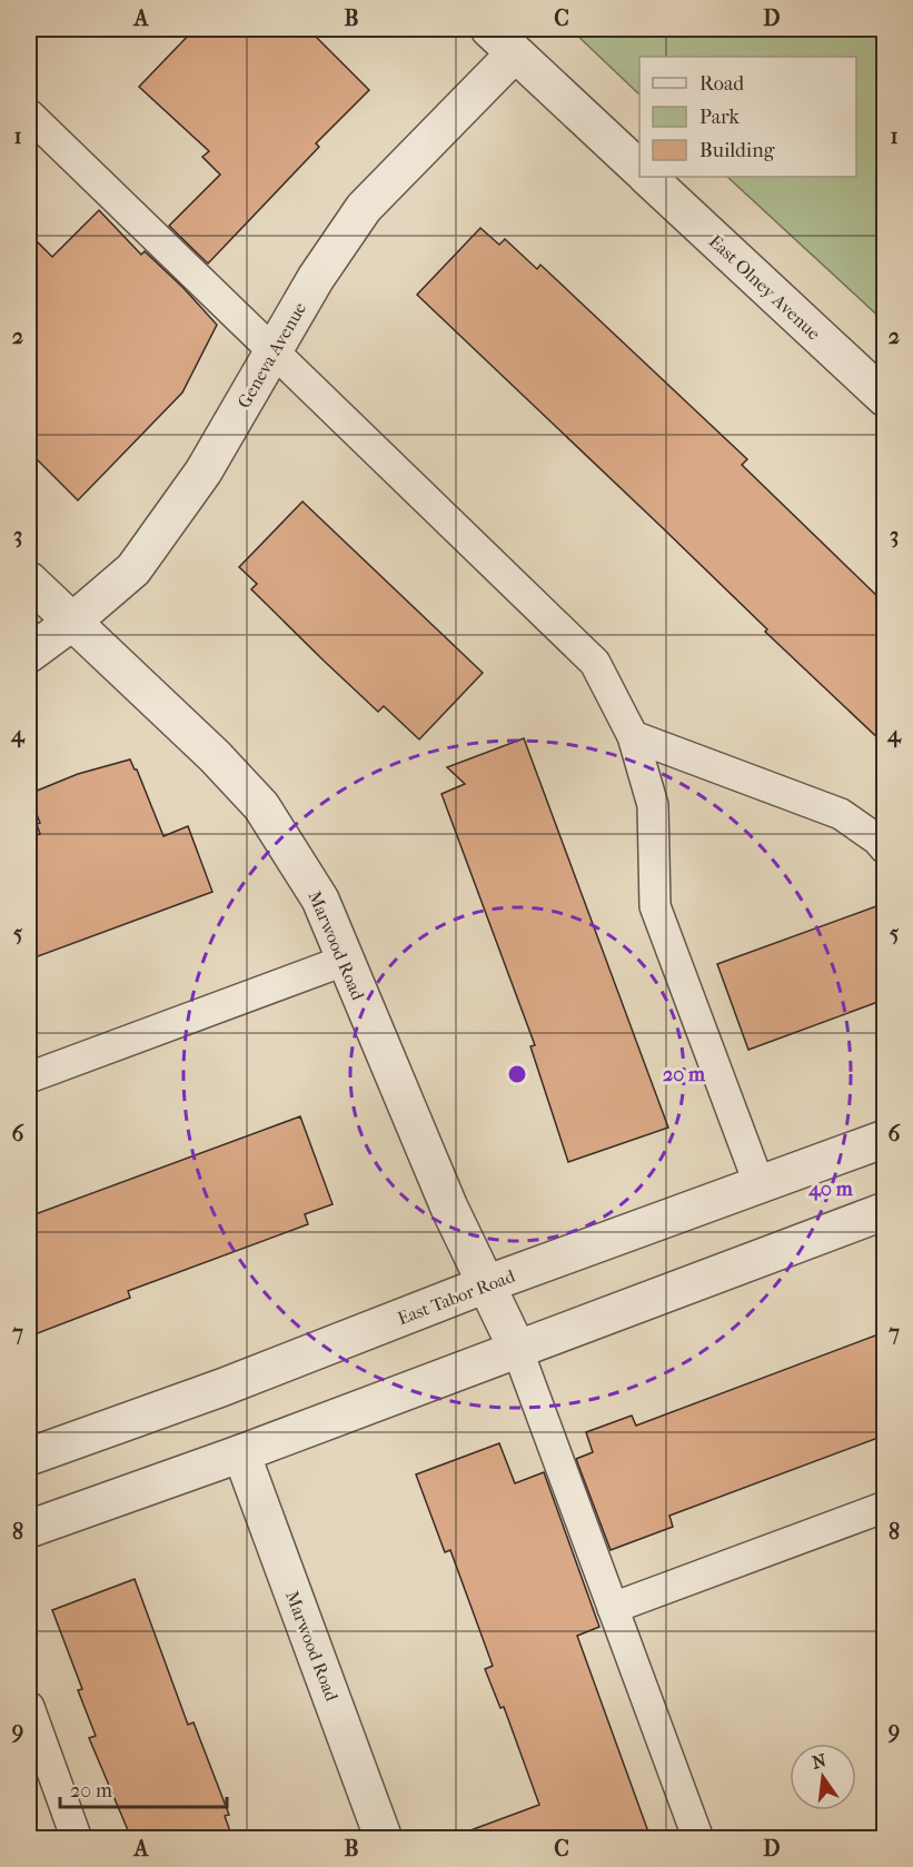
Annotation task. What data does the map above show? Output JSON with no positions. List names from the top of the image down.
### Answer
{
  "streets": {
    "street": [
      "East Olney Avenue",
      "Geneva Avenue",
      "Marwood Road",
      "East Tabor Road"
    ]
  },
  "crossings": [
    ["Geneva Avenue", "Marwood Road"],
    ["Marwood Road", "East Tabor Road"]
  ],
  "legend": ["Road", "Park", "Building"],
  "scale_bar": "20 m",
  "north": "top",
  "grid": {
    "columns": [
      "A",
      "B",
      "C",
      "D"
    ],
    "rows": [
      "1",
      "2",
      "3",
      "4",
      "5",
      "6",
      "7",
      "8",
      "9"
    ]
  },
  "rings": ["20 m", "40 m"]
}
